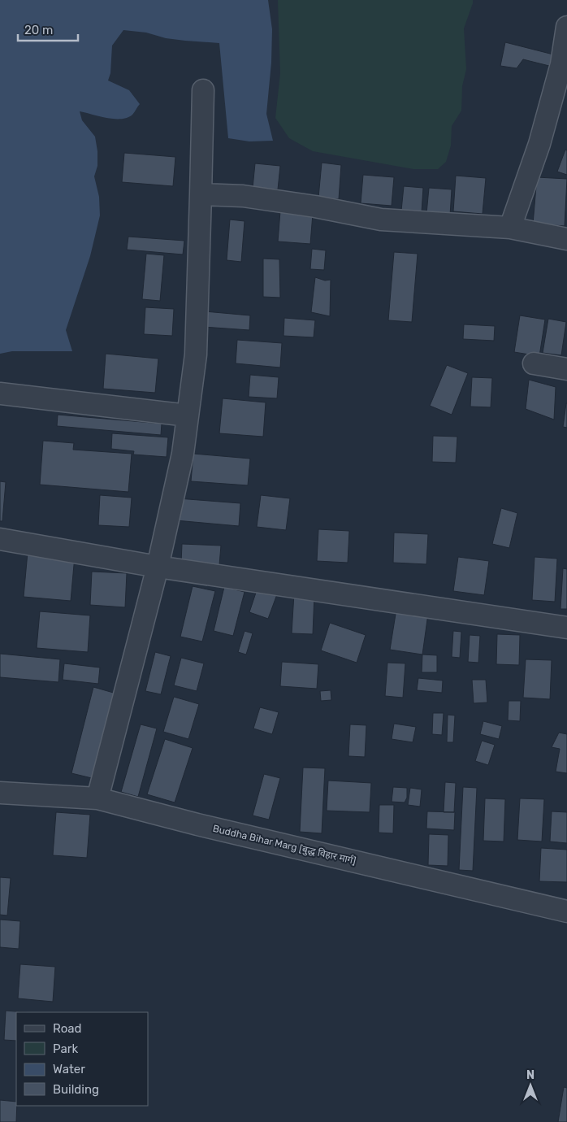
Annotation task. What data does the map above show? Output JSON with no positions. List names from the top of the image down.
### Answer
{
  "streets": {
    "street": ["Buddha Bihar Marg [बुद्ध विहार मार्ग]"]
  },
  "legend": [
    "Road",
    "Park",
    "Water",
    "Building"
  ],
  "scale_bar": "20 m",
  "north": "top"
}
